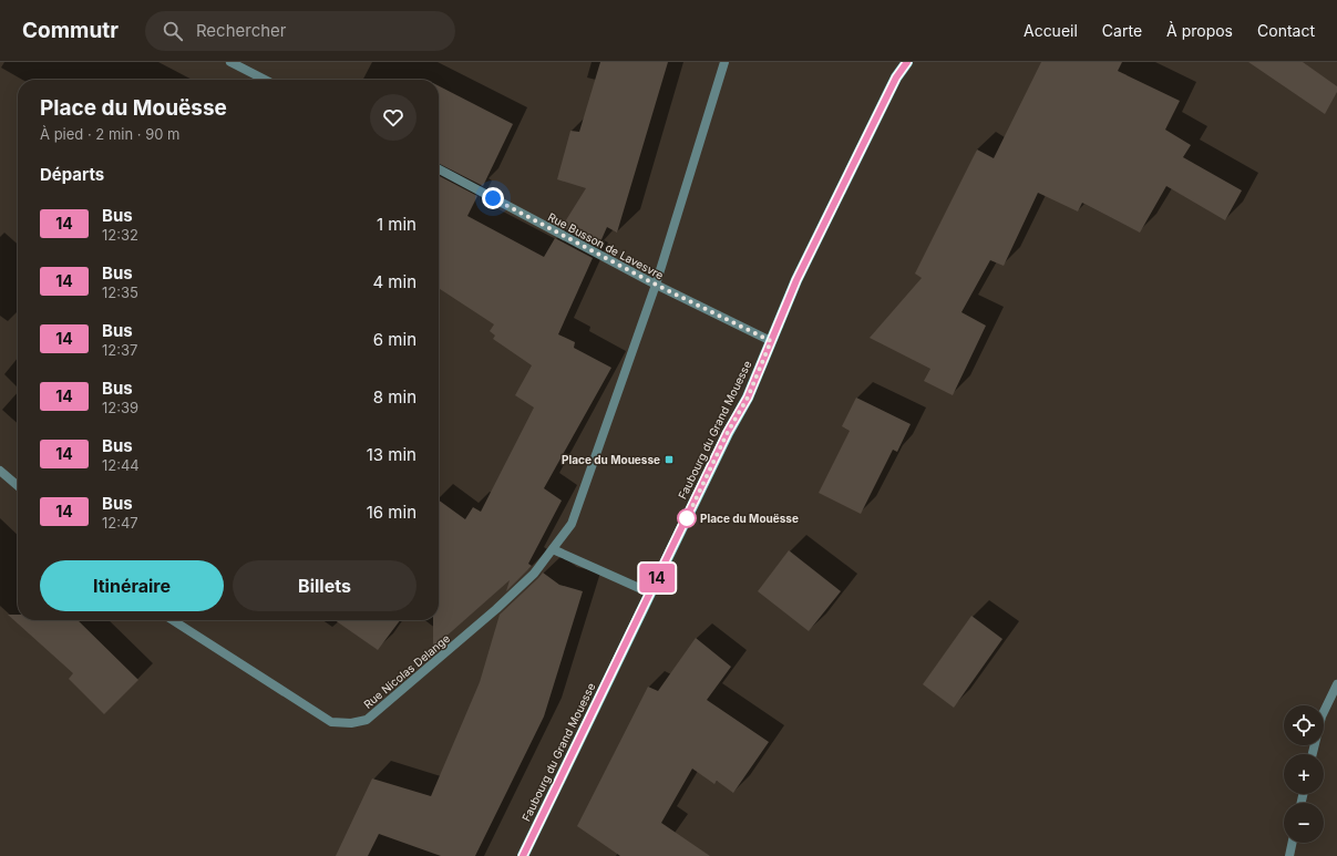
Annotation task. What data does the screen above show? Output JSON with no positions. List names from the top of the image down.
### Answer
{
  "streets": {
    "main road": ["Faubourg du Grand Mouesse"],
    "street": ["Rue Busson de Lavesvre", "Rue Nicolas Delange"]
  },
  "crossings": [
    ["Rue Busson de Lavesvre", "Faubourg du Grand Mouesse"]
  ],
  "places": {
    "transit": ["Place du Mouesse"],
    "other": ["Place du Mouësse"]
  },
  "lines": ["bus line 14"],
  "page": {
    "header": "Commutr",
    "search": "Rechercher",
    "nav": [
      "Accueil",
      "Carte",
      "À propos",
      "Contact"
    ],
    "on_map": "14",
    "heading": [
      ["Place du Mouësse", "À pied · 2 min · 90 m"],
      "Départs"
    ],
    "list": [
      {
        "mark": "14",
        "name": "Bus",
        "note": "12:32",
        "value": "1 min"
      },
      {
        "mark": "14",
        "name": "Bus",
        "note": "12:35",
        "value": "4 min"
      },
      {
        "mark": "14",
        "name": "Bus",
        "note": "12:37",
        "value": "6 min"
      },
      {
        "mark": "14",
        "name": "Bus",
        "note": "12:39",
        "value": "8 min"
      },
      {
        "mark": "14",
        "name": "Bus",
        "note": "12:44",
        "value": "13 min"
      },
      {
        "mark": "14",
        "name": "Bus",
        "note": "12:47",
        "value": "16 min"
      }
    ],
    "buttons": ["Itinéraire", "Billets"],
    "map_buttons": ["+", "−"]
  }
}
